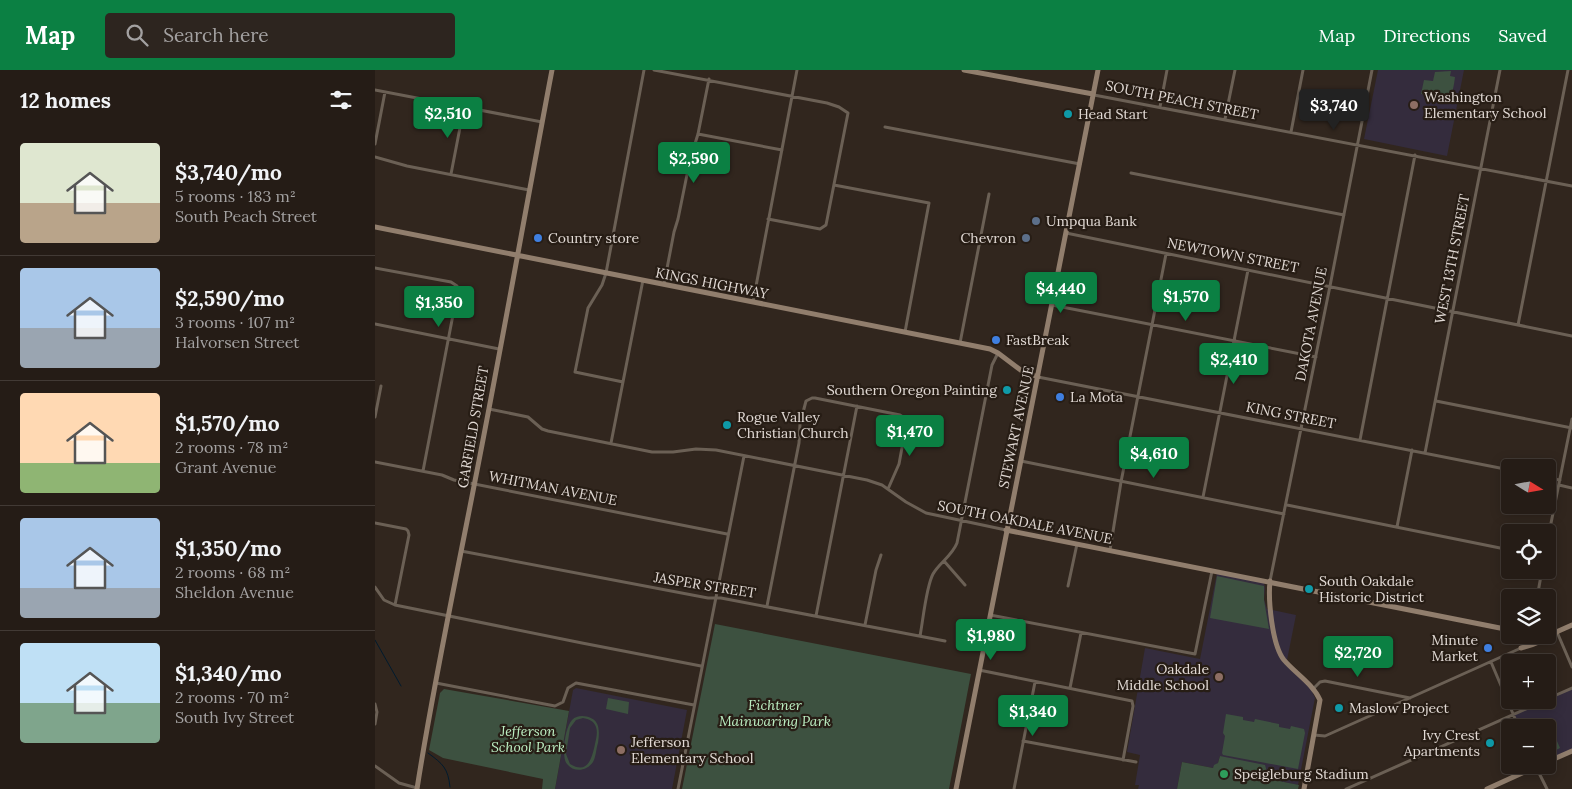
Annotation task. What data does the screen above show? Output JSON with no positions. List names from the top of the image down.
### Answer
{
  "streets": {
    "street": [
      "SOUTH PEACH STREET",
      "NEWTOWN STREET",
      "WEST 13TH STREET",
      "KINGS HIGHWAY",
      "DAKOTA AVENUE",
      "KING STREET",
      "GARFIELD STREET",
      "STEWART AVENUE",
      "WHITMAN AVENUE",
      "SOUTH OAKDALE AVENUE",
      "JASPER STREET"
    ]
  },
  "crossings": [
    ["SOUTH PEACH STREET", "WEST 13TH STREET"],
    ["SOUTH PEACH STREET", "DAKOTA AVENUE"],
    ["SOUTH PEACH STREET", "STEWART AVENUE"],
    ["NEWTOWN STREET", "WEST 13TH STREET"],
    ["NEWTOWN STREET", "DAKOTA AVENUE"],
    ["NEWTOWN STREET", "STEWART AVENUE"],
    ["WEST 13TH STREET", "KING STREET"],
    ["KINGS HIGHWAY", "KING STREET"],
    ["KINGS HIGHWAY", "GARFIELD STREET"],
    ["KINGS HIGHWAY", "STEWART AVENUE"],
    ["DAKOTA AVENUE", "KING STREET"],
    ["DAKOTA AVENUE", "SOUTH OAKDALE AVENUE"],
    ["KING STREET", "STEWART AVENUE"],
    ["GARFIELD STREET", "WHITMAN AVENUE"],
    ["GARFIELD STREET", "SOUTH OAKDALE AVENUE"],
    ["GARFIELD STREET", "JASPER STREET"],
    ["STEWART AVENUE", "SOUTH OAKDALE AVENUE"]
  ],
  "parks": ["Fichtner Mainwaring Park", "Jefferson School Park"],
  "places": [
    "Washington Elementary School",
    "Head Start",
    "Umpqua Bank",
    "Country store",
    "Chevron",
    "FastBreak",
    "Southern Oregon Painting",
    "La Mota",
    "Rogue Valley Christian Church",
    "South Oakdale Historic District",
    "Minute Market",
    "Oakdale Middle School",
    "Maslow Project",
    "Ivy Crest Apartments",
    "Jefferson Elementary School",
    "Speigleburg Stadium"
  ],
  "north": "right",
  "page": {
    "header": "Map",
    "search": "Search here",
    "nav": ["Map", "Directions", "Saved"],
    "heading": "12 homes",
    "price": [
      "$3,740",
      "$2,510",
      "$2,590",
      "$4,440",
      "$1,570",
      "$1,350",
      "$2,410",
      "$1,470",
      "$4,610",
      "$1,980",
      "$2,720",
      "$1,340"
    ],
    "list": [
      {
        "name": "$3,740/mo",
        "note": "5 rooms · 183 m² · South Peach Street"
      },
      {
        "name": "$2,590/mo",
        "note": "3 rooms · 107 m² · Halvorsen Street"
      },
      {
        "name": "$1,570/mo",
        "note": "2 rooms · 78 m² · Grant Avenue"
      },
      {
        "name": "$1,350/mo",
        "note": "2 rooms · 68 m² · Sheldon Avenue"
      },
      {
        "name": "$1,340/mo",
        "note": "2 rooms · 70 m² · South Ivy Street"
      }
    ],
    "map_buttons": ["+", "−"]
  }
}
